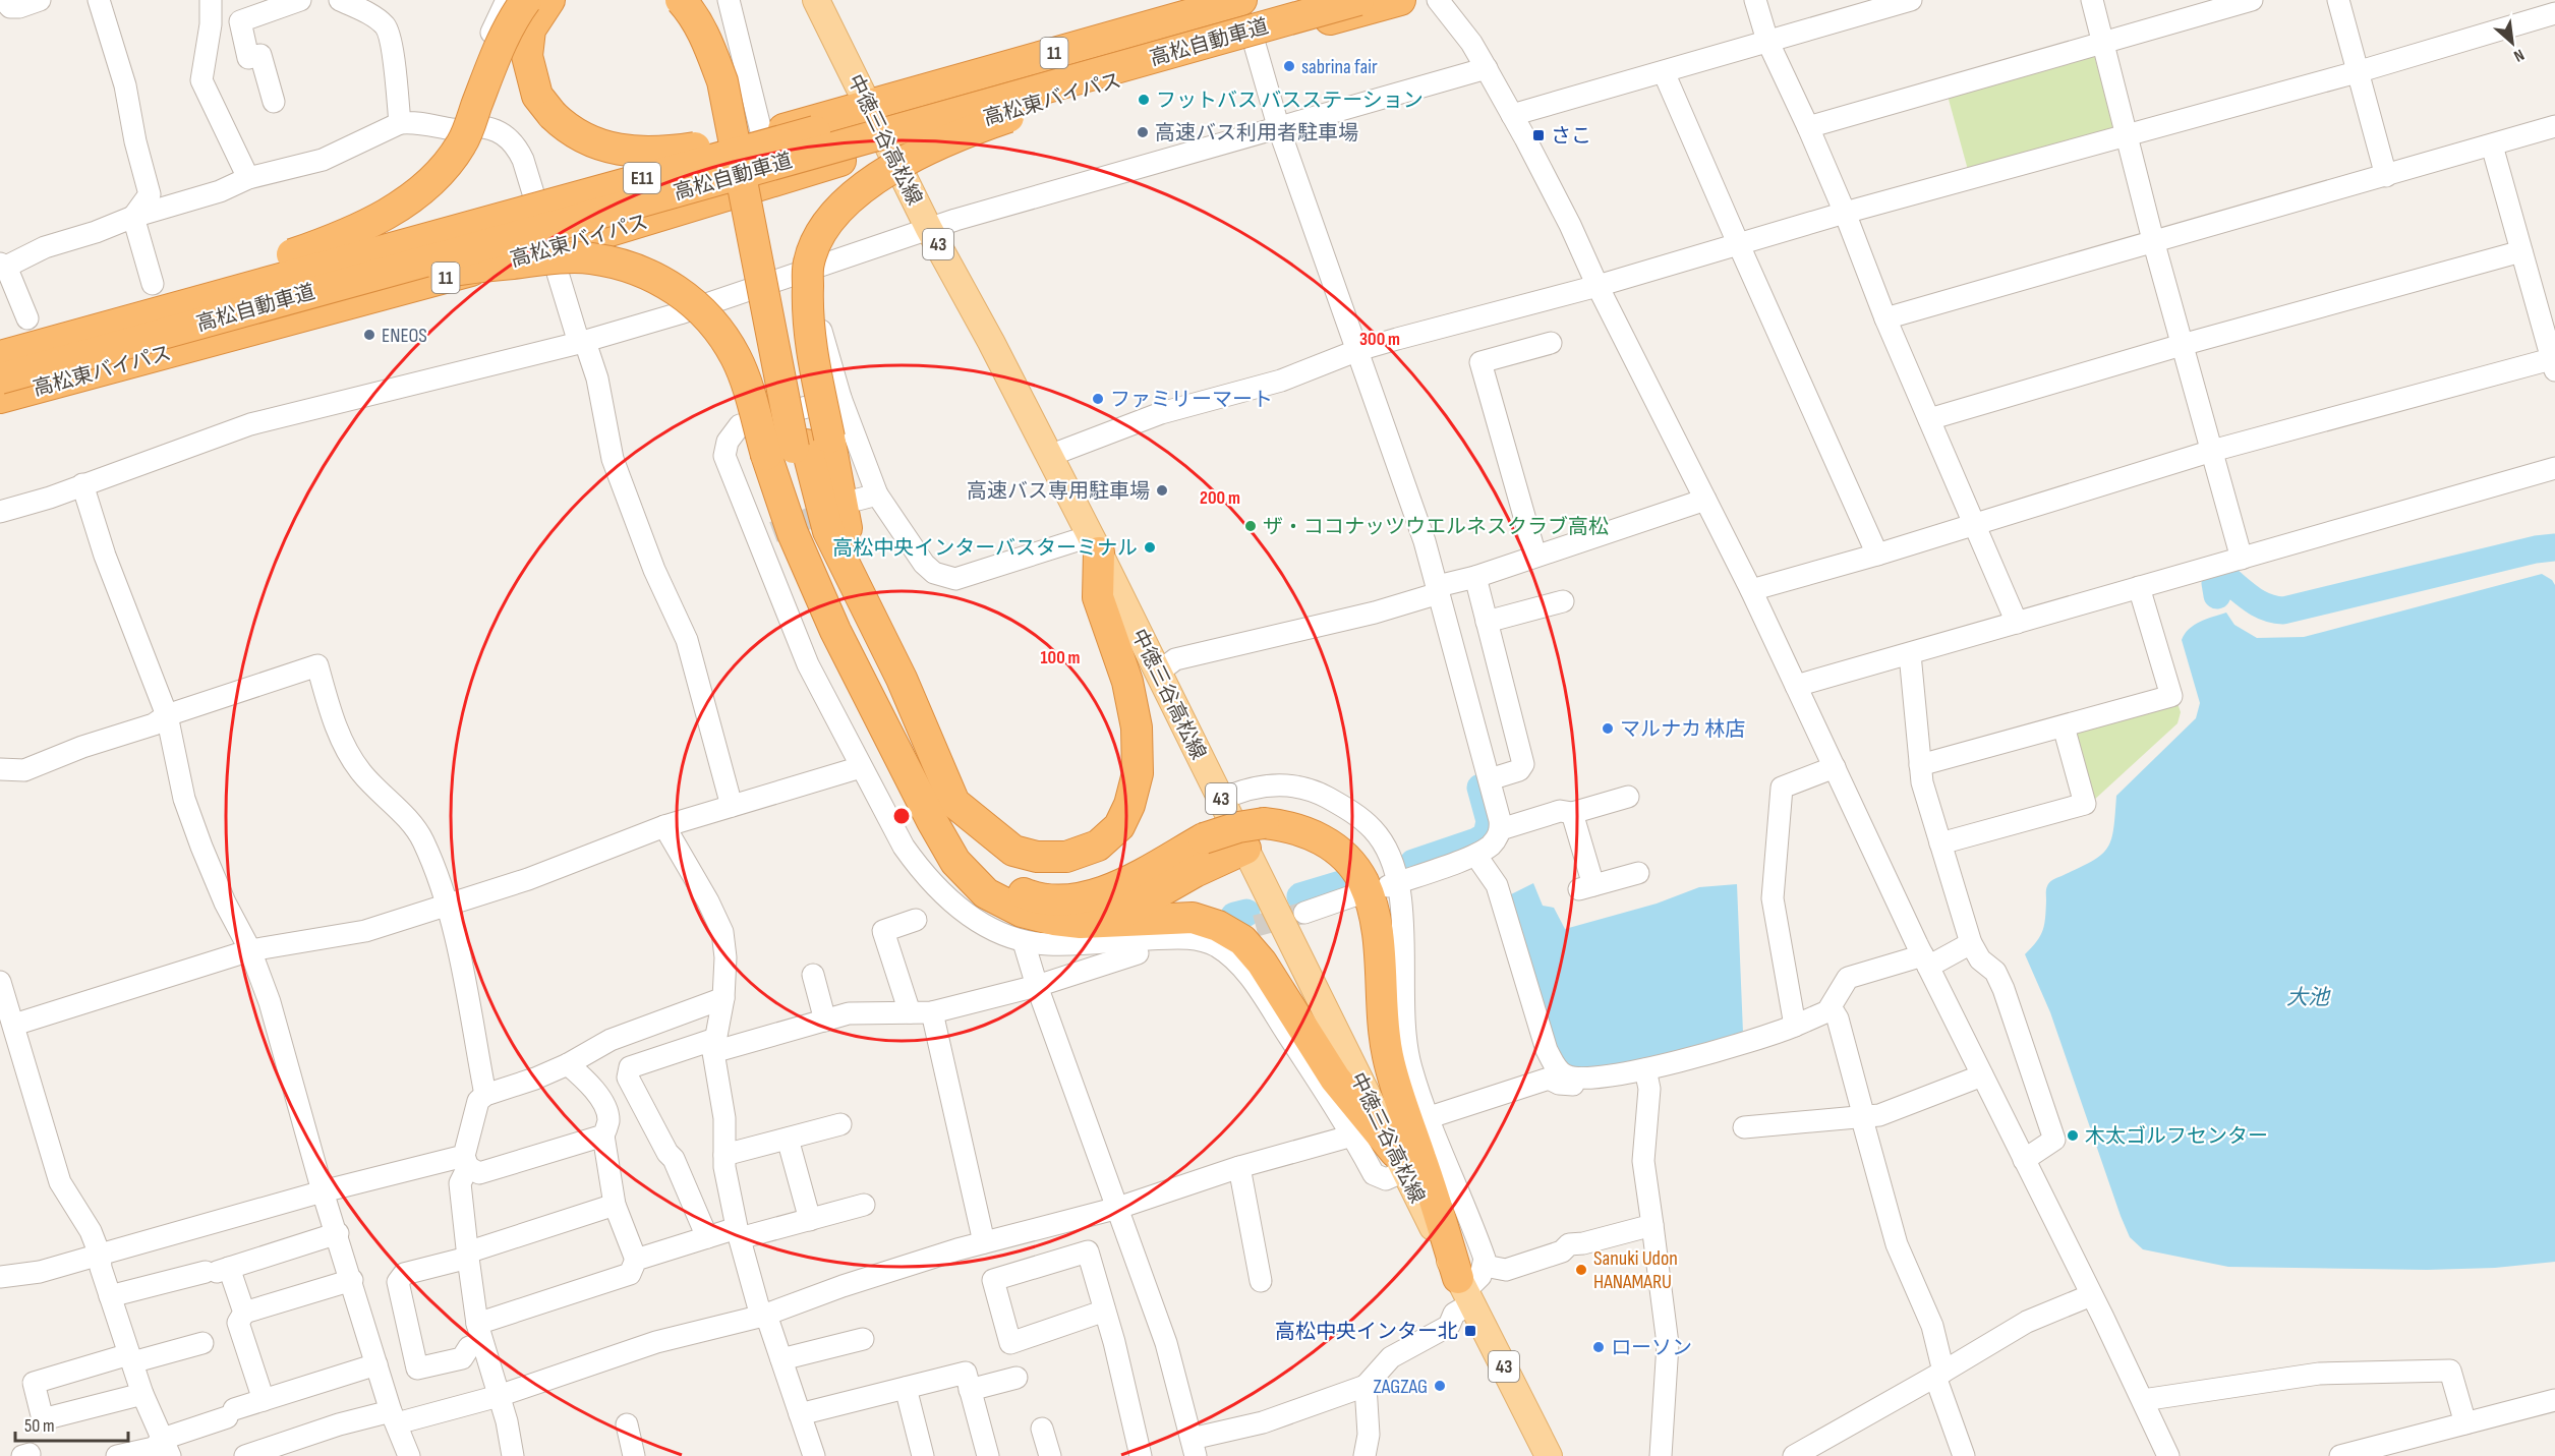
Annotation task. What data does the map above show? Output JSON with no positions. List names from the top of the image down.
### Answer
{
  "streets": {
    "highway": [
      "高松自動車道",
      "11",
      "高松東バイパス",
      "E11"
    ],
    "main road": ["中徳三谷高松線", "43"]
  },
  "crossings": [
    ["11", "中徳三谷高松線"],
    ["高松東バイパス", "中徳三谷高松線"]
  ],
  "water": ["大池"],
  "places": {
    "other": [
      "sabrina fair",
      "フットバス バスステーション",
      "高速バス利用者駐車場",
      "ENEOS",
      "ファミリーマート",
      "高速バス専用駐車場",
      "ザ・ココナッツウエルネスクラブ高松",
      "高松中央インターバスターミナル",
      "マルナカ 林店",
      "木太ゴルフセンター",
      "Sanuki Udon HANAMARU",
      "ローソン",
      "ZAGZAG"
    ],
    "transit": ["さこ", "高松中央インター北"]
  },
  "scale_bar": "50 m",
  "north": "bottom right",
  "rings": ["300 m", "200 m", "100 m"]
}
